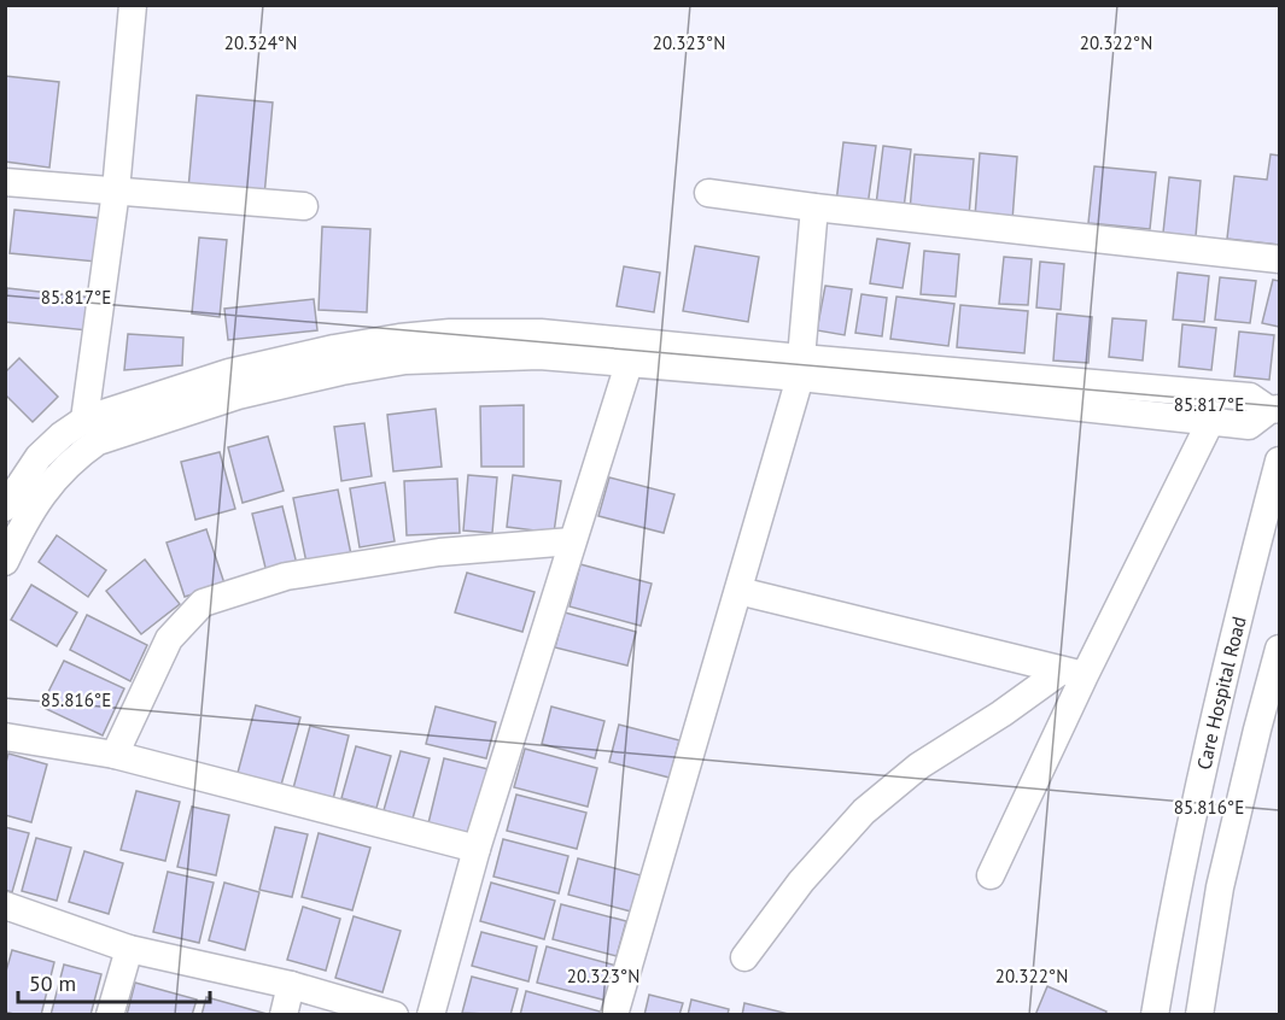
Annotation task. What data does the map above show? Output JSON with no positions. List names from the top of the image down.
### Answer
{
  "streets": {
    "street": ["Care Hospital Road"]
  },
  "scale_bar": "50 m",
  "coordinates": [
    "20.324°N",
    "20.323°N",
    "20.322°N",
    "85.817°E",
    "85.816°E"
  ]
}
